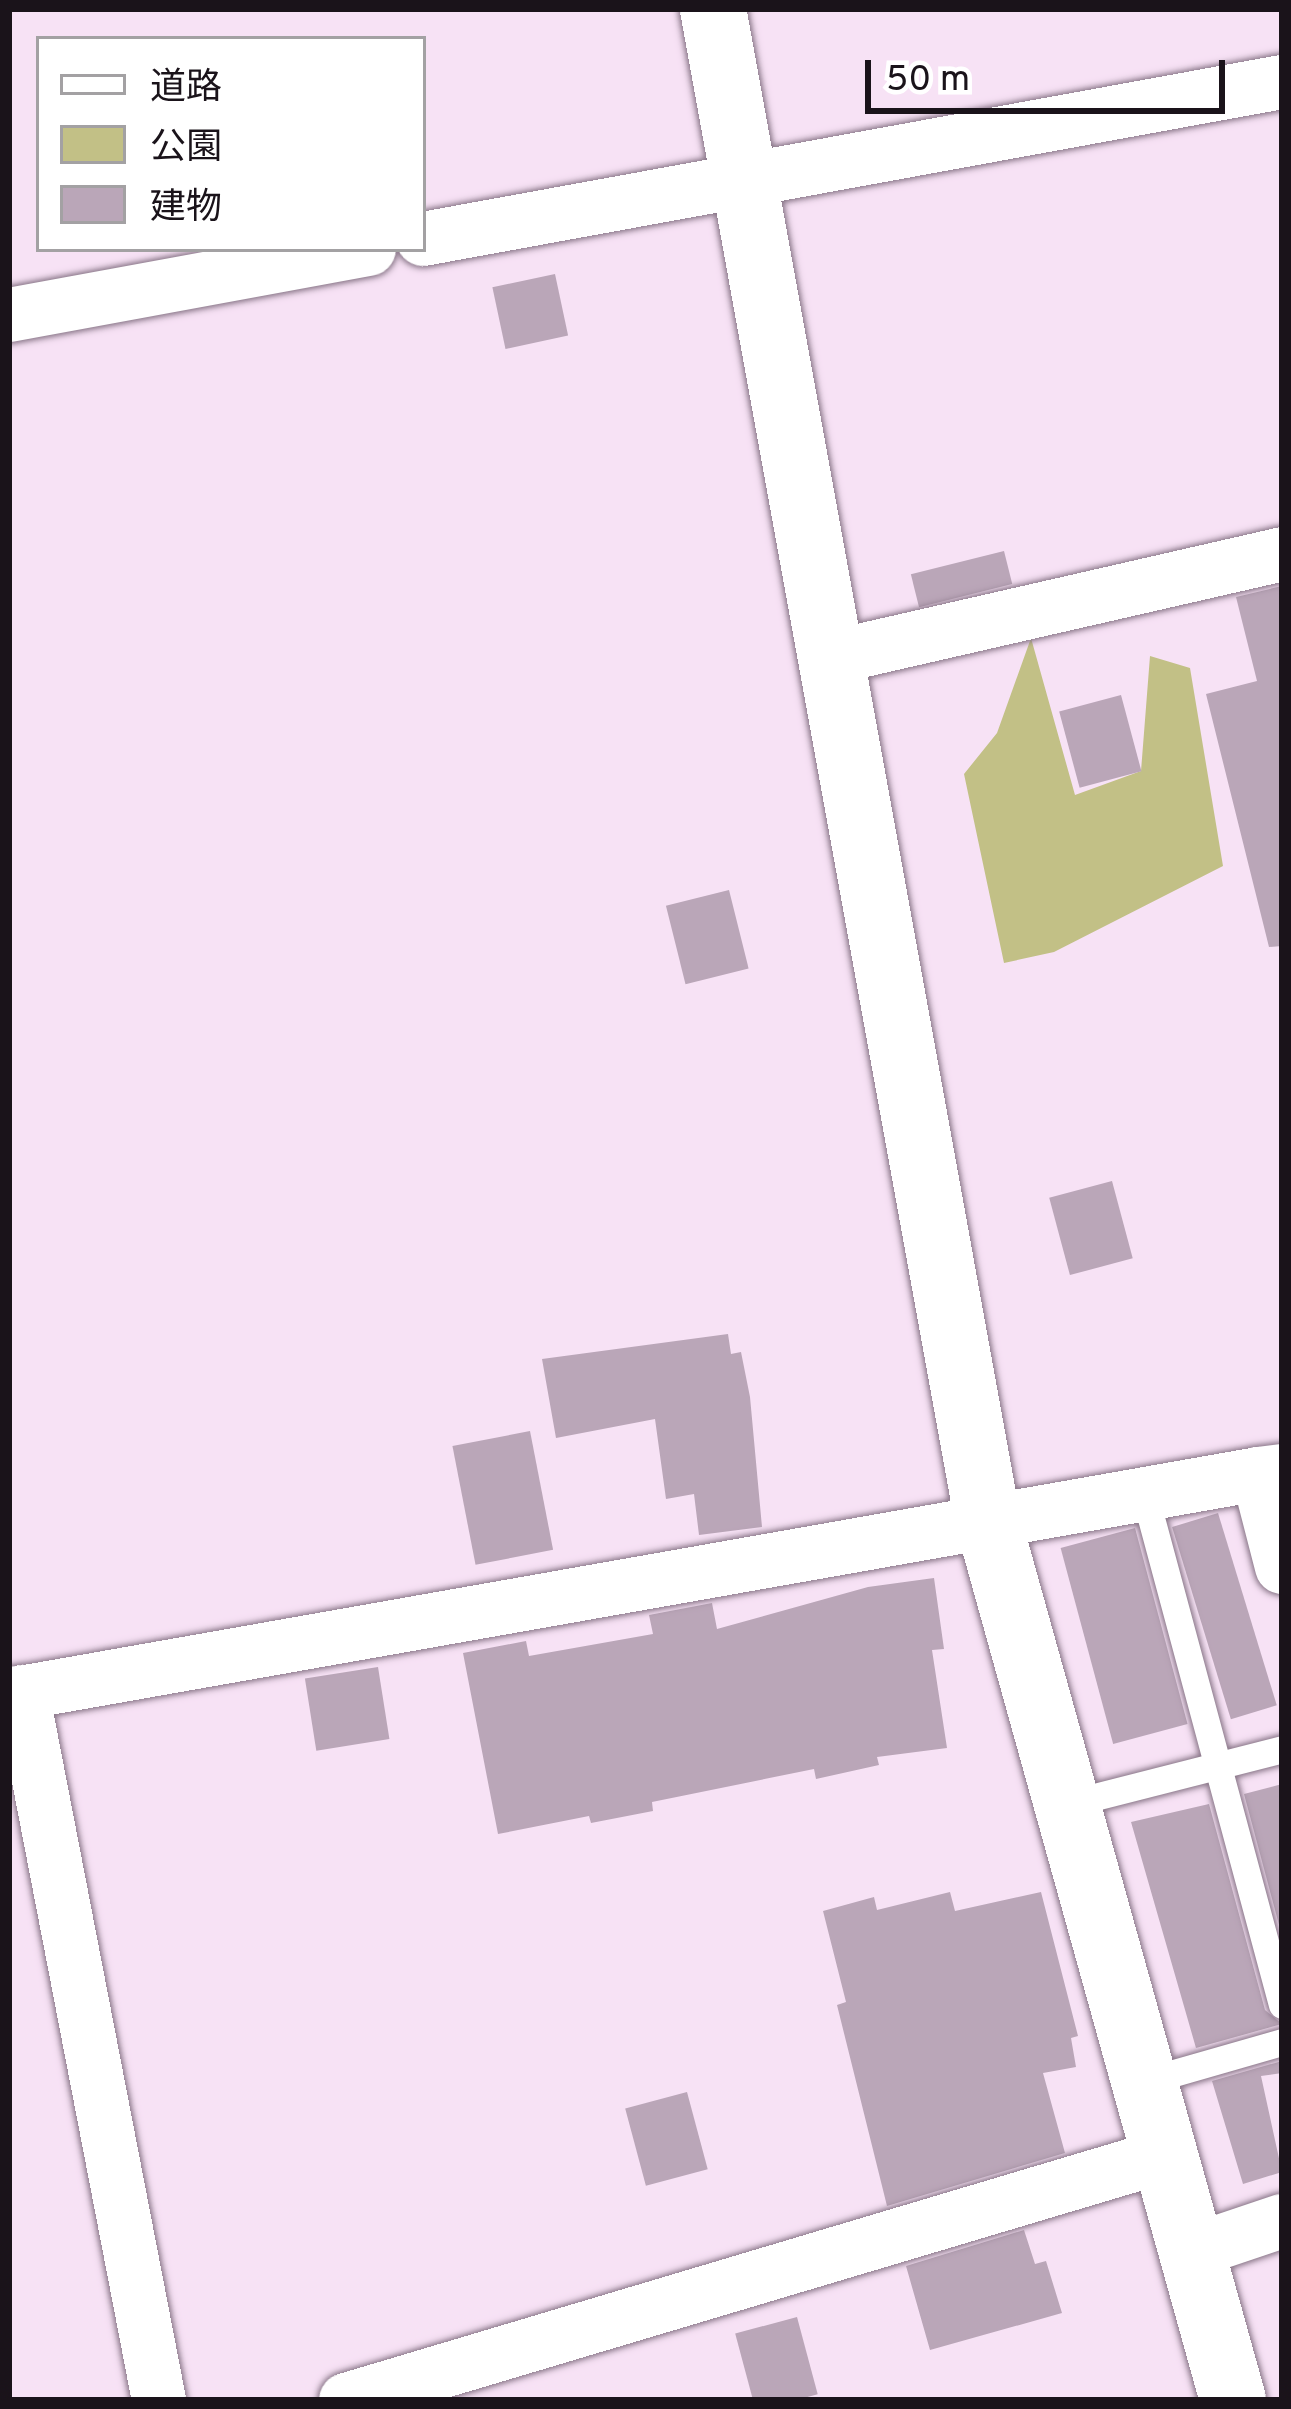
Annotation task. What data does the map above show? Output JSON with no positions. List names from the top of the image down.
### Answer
{
  "legend": ["道路", "公園", "建物"],
  "scale_bar": "50 m"
}
